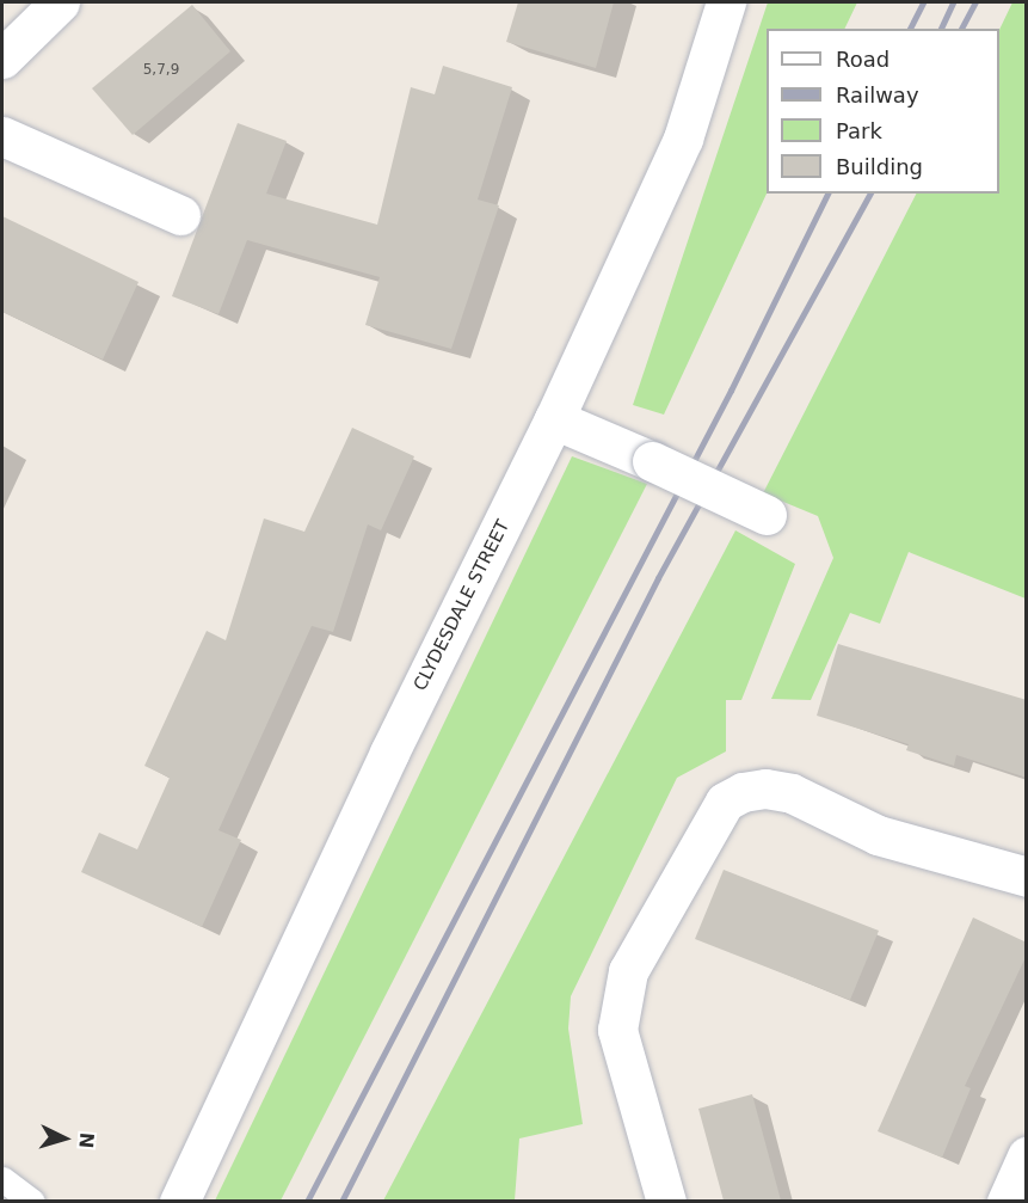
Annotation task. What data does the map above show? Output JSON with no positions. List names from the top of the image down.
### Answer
{
  "streets": {
    "street": ["CLYDESDALE STREET"]
  },
  "house_numbers": ["5,7,9"],
  "legend": [
    "Road",
    "Railway",
    "Park",
    "Building"
  ],
  "north": "right"
}
